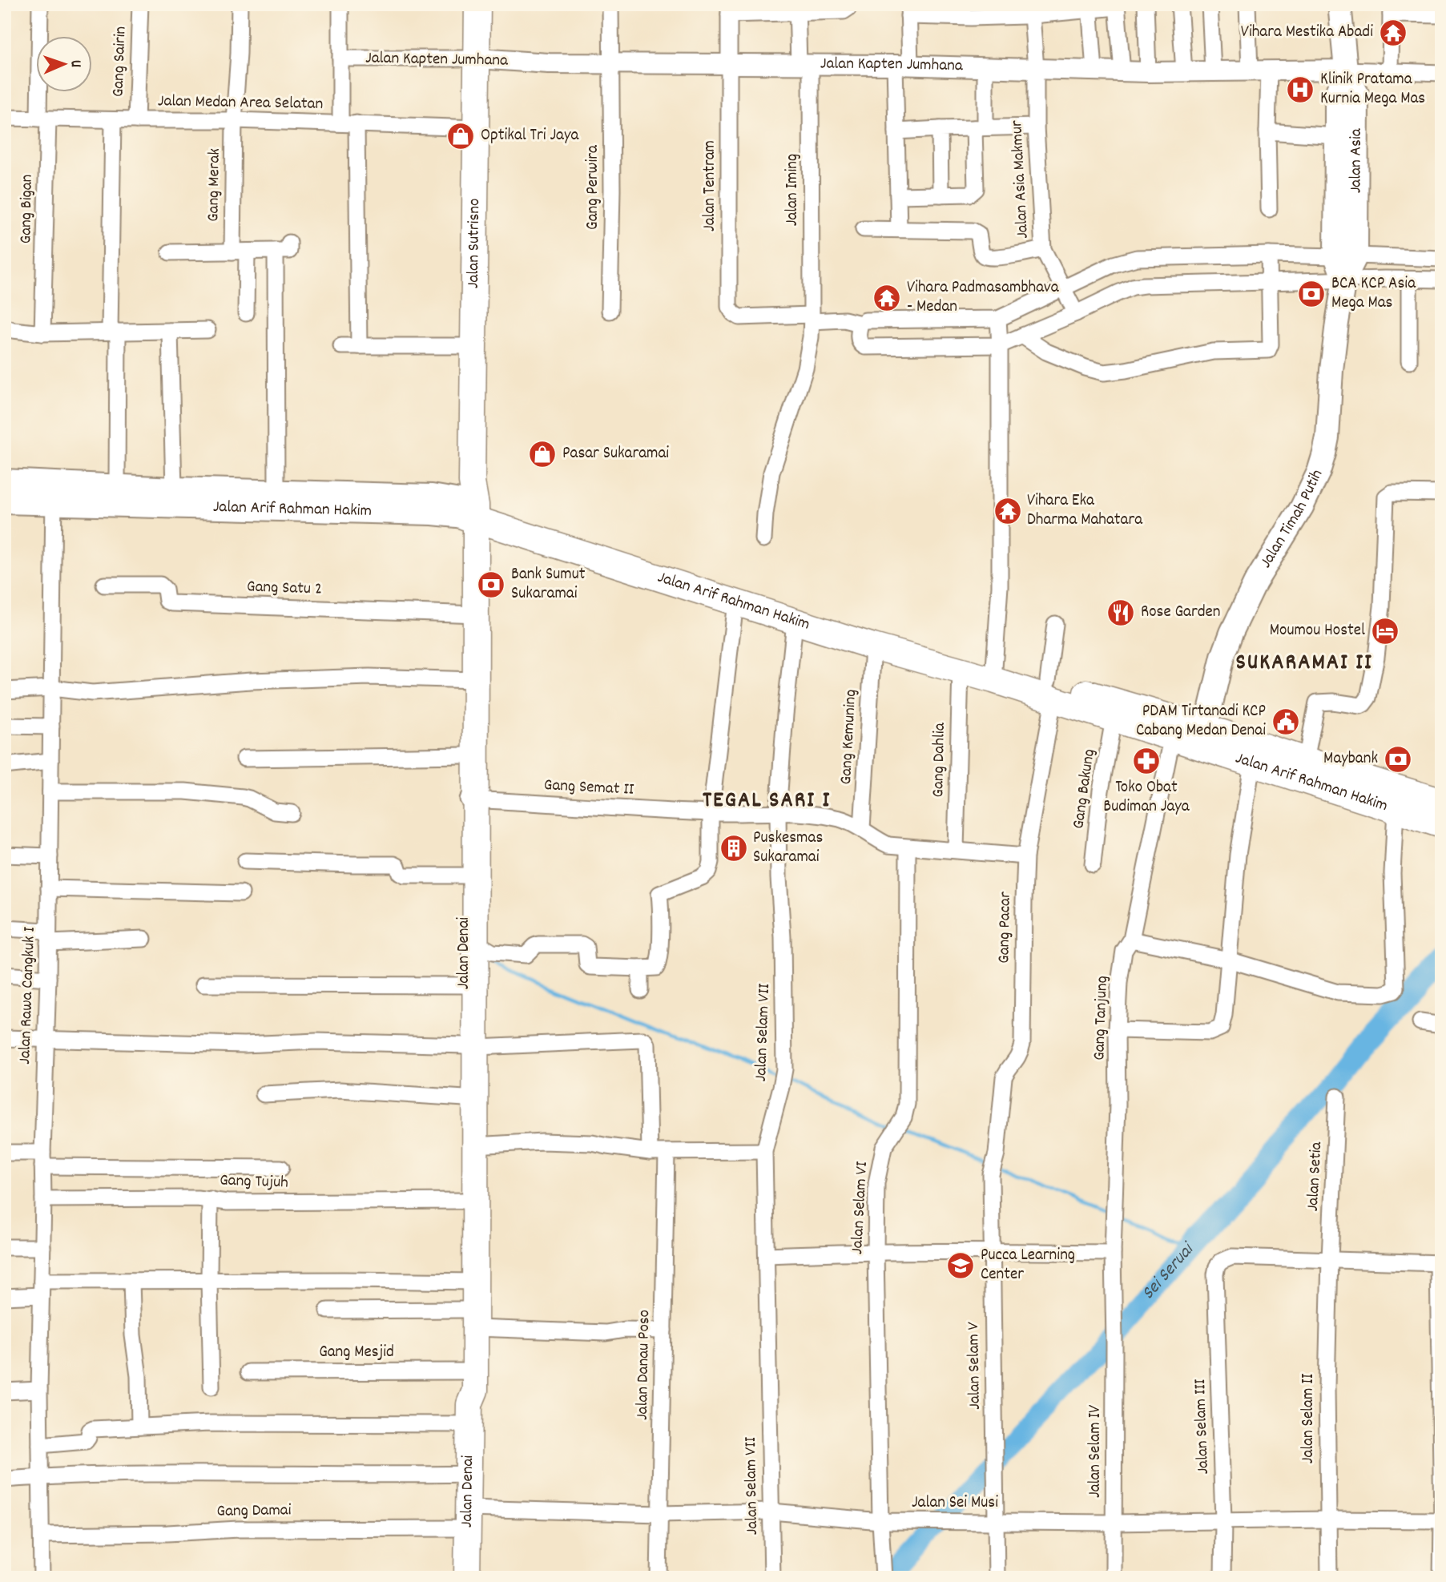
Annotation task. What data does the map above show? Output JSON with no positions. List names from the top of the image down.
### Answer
{
  "streets": {
    "main road": [
      "Jalan Asia",
      "Jalan Sutrisno",
      "Jalan Arif Rahman Hakim",
      "Jalan Timah Putih",
      "Jalan Denai"
    ],
    "street": [
      "Jalan Kapten Jumhana",
      "Gang Sairin",
      "Jalan Medan Area Selatan",
      "Jalan Asia Makmur",
      "Gang Merak",
      "Jalan Tentram",
      "Gang Perwira",
      "Jalan Iming",
      "Gang Bigan",
      "Gang Satu 2",
      "Gang Kemuning",
      "Gang Dahlia",
      "Gang Semat II",
      "Gang Bakung",
      "Gang Pacar",
      "Jalan Rawa Cangkuk I",
      "Gang Tanjung",
      "Jalan Selam VII",
      "Jalan Setia",
      "Gang Tujuh",
      "Jalan Selam VI",
      "Gang Mesjid",
      "Jalan Danau Poso",
      "Jalan Selam V",
      "Jalan Selam II",
      "Jalan Selam III",
      "Jalan Selam IV",
      "Jalan Sei Musi",
      "Gang Damai"
    ]
  },
  "crossings": [
    ["Jalan Kapten Jumhana", "Jalan Asia"],
    ["Jalan Kapten Jumhana", "Jalan Asia Makmur"],
    ["Jalan Kapten Jumhana", "Jalan Tentram"],
    ["Jalan Kapten Jumhana", "Gang Perwira"],
    ["Jalan Kapten Jumhana", "Jalan Iming"],
    ["Jalan Kapten Jumhana", "Jalan Sutrisno"],
    ["Gang Sairin", "Jalan Medan Area Selatan"],
    ["Jalan Medan Area Selatan", "Gang Merak"],
    ["Jalan Medan Area Selatan", "Gang Bigan"],
    ["Jalan Medan Area Selatan", "Jalan Sutrisno"],
    ["Jalan Asia", "Jalan Timah Putih"],
    ["Jalan Tentram", "Jalan Iming"],
    ["Jalan Sutrisno", "Jalan Arif Rahman Hakim"],
    ["Jalan Sutrisno", "Jalan Denai"],
    ["Jalan Arif Rahman Hakim", "Jalan Timah Putih"],
    ["Jalan Arif Rahman Hakim", "Gang Kemuning"],
    ["Jalan Arif Rahman Hakim", "Gang Dahlia"],
    ["Jalan Arif Rahman Hakim", "Gang Bakung"],
    ["Jalan Arif Rahman Hakim", "Gang Pacar"],
    ["Jalan Arif Rahman Hakim", "Jalan Denai"],
    ["Jalan Arif Rahman Hakim", "Jalan Rawa Cangkuk I"],
    ["Jalan Arif Rahman Hakim", "Gang Tanjung"],
    ["Jalan Arif Rahman Hakim", "Jalan Selam VII"],
    ["Gang Satu 2", "Jalan Denai"],
    ["Gang Kemuning", "Gang Semat II"],
    ["Gang Dahlia", "Gang Semat II"],
    ["Gang Semat II", "Gang Pacar"],
    ["Gang Semat II", "Jalan Denai"],
    ["Gang Semat II", "Jalan Selam VII"],
    ["Gang Semat II", "Jalan Selam VI"],
    ["Gang Pacar", "Jalan Selam V"],
    ["Jalan Denai", "Gang Tujuh"],
    ["Jalan Denai", "Gang Mesjid"],
    ["Jalan Denai", "Jalan Sei Musi"],
    ["Jalan Denai", "Gang Damai"],
    ["Jalan Rawa Cangkuk I", "Gang Tujuh"],
    ["Jalan Rawa Cangkuk I", "Gang Damai"],
    ["Gang Tanjung", "Jalan Selam IV"],
    ["Jalan Selam VII", "Jalan Sei Musi"],
    ["Jalan Setia", "Jalan Selam II"],
    ["Jalan Setia", "Jalan Selam III"],
    ["Jalan Selam VI", "Jalan Sei Musi"],
    ["Jalan Danau Poso", "Jalan Sei Musi"],
    ["Jalan Selam V", "Jalan Sei Musi"],
    ["Jalan Selam II", "Jalan Selam III"],
    ["Jalan Selam II", "Jalan Sei Musi"],
    ["Jalan Selam III", "Jalan Sei Musi"],
    ["Jalan Selam IV", "Jalan Sei Musi"],
    ["Jalan Sei Musi", "Gang Damai"]
  ],
  "districts": ["SUKARAMAI II", "TEGAL SARI I"],
  "water": ["Sei Seruai"],
  "places": {
    "temple": ["Vihara Mestika Abadi", "Vihara Padmasambhava - Medan", "Vihara Eka Dharma Mahatara"],
    "hospital": ["Klinik Pratama Kurnia Mega Mas"],
    "shop": ["Optikal Tri Jaya", "Pasar Sukaramai"],
    "bank": ["BCA KCP Asia Mega Mas", "Bank Sumut Sukaramai", "Maybank"],
    "restaurant": ["Rose Garden"],
    "hotel": ["Moumou Hostel"],
    "public building": ["PDAM Tirtanadi KCP Cabang Medan Denai"],
    "pharmacy": ["Toko Obat Budiman Jaya"],
    "building": ["Puskesmas Sukaramai"],
    "school or university": ["Pucca Learning Center"]
  },
  "north": "right"
}
